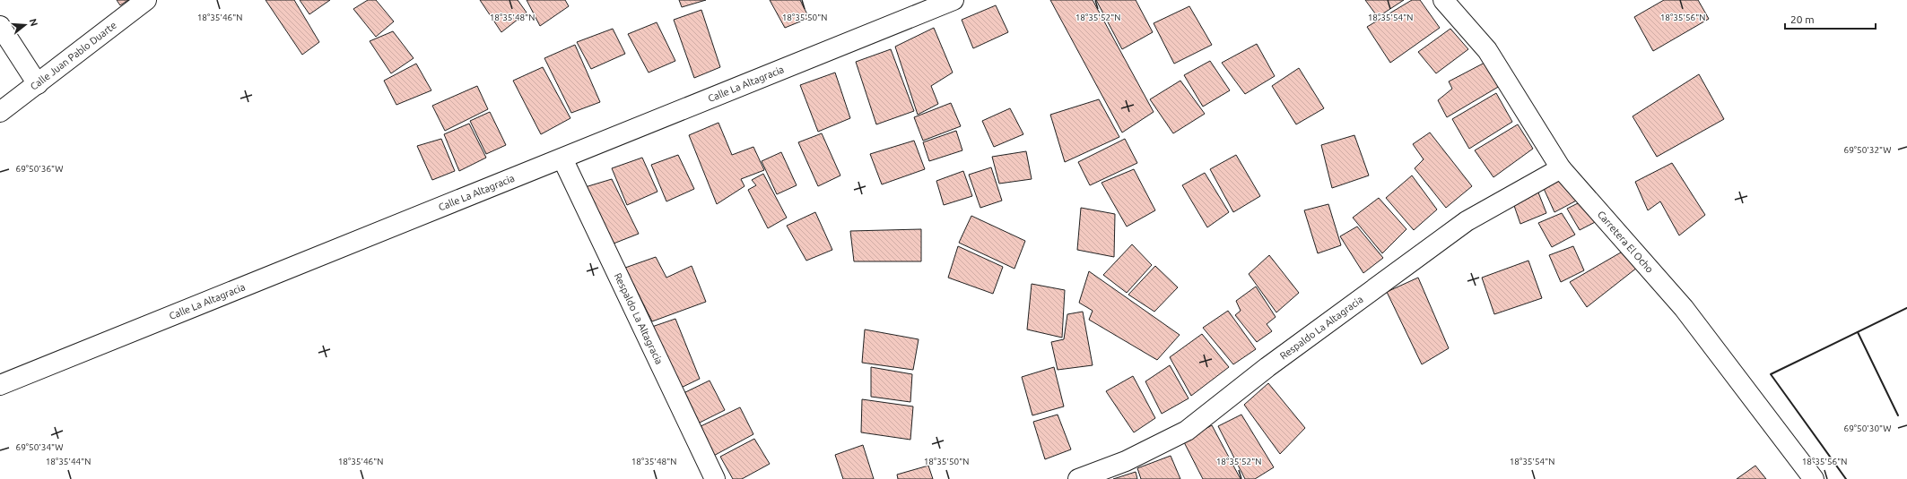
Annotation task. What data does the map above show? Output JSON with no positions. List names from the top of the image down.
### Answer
{
  "streets": {
    "street": [
      "Calle Juan Pablo Duarte",
      "Calle La Altagracia",
      "Carretera El Ocho",
      "Respaldo La Altagracia"
    ]
  },
  "crossings": [
    ["Calle La Altagracia", "Respaldo La Altagracia"],
    ["Carretera El Ocho", "Respaldo La Altagracia"]
  ],
  "scale_bar": "20 m",
  "north": "right",
  "coordinates": [
    "18°35'46\"N",
    "18°35'48\"N",
    "18°35'50\"N",
    "18°35'52\"N",
    "18°35'54\"N",
    "18°35'56\"N",
    "69°50'32\"W",
    "69°50'36\"W",
    "69°50'30\"W",
    "69°50'34\"W",
    "18°35'44\"N"
  ]
}
